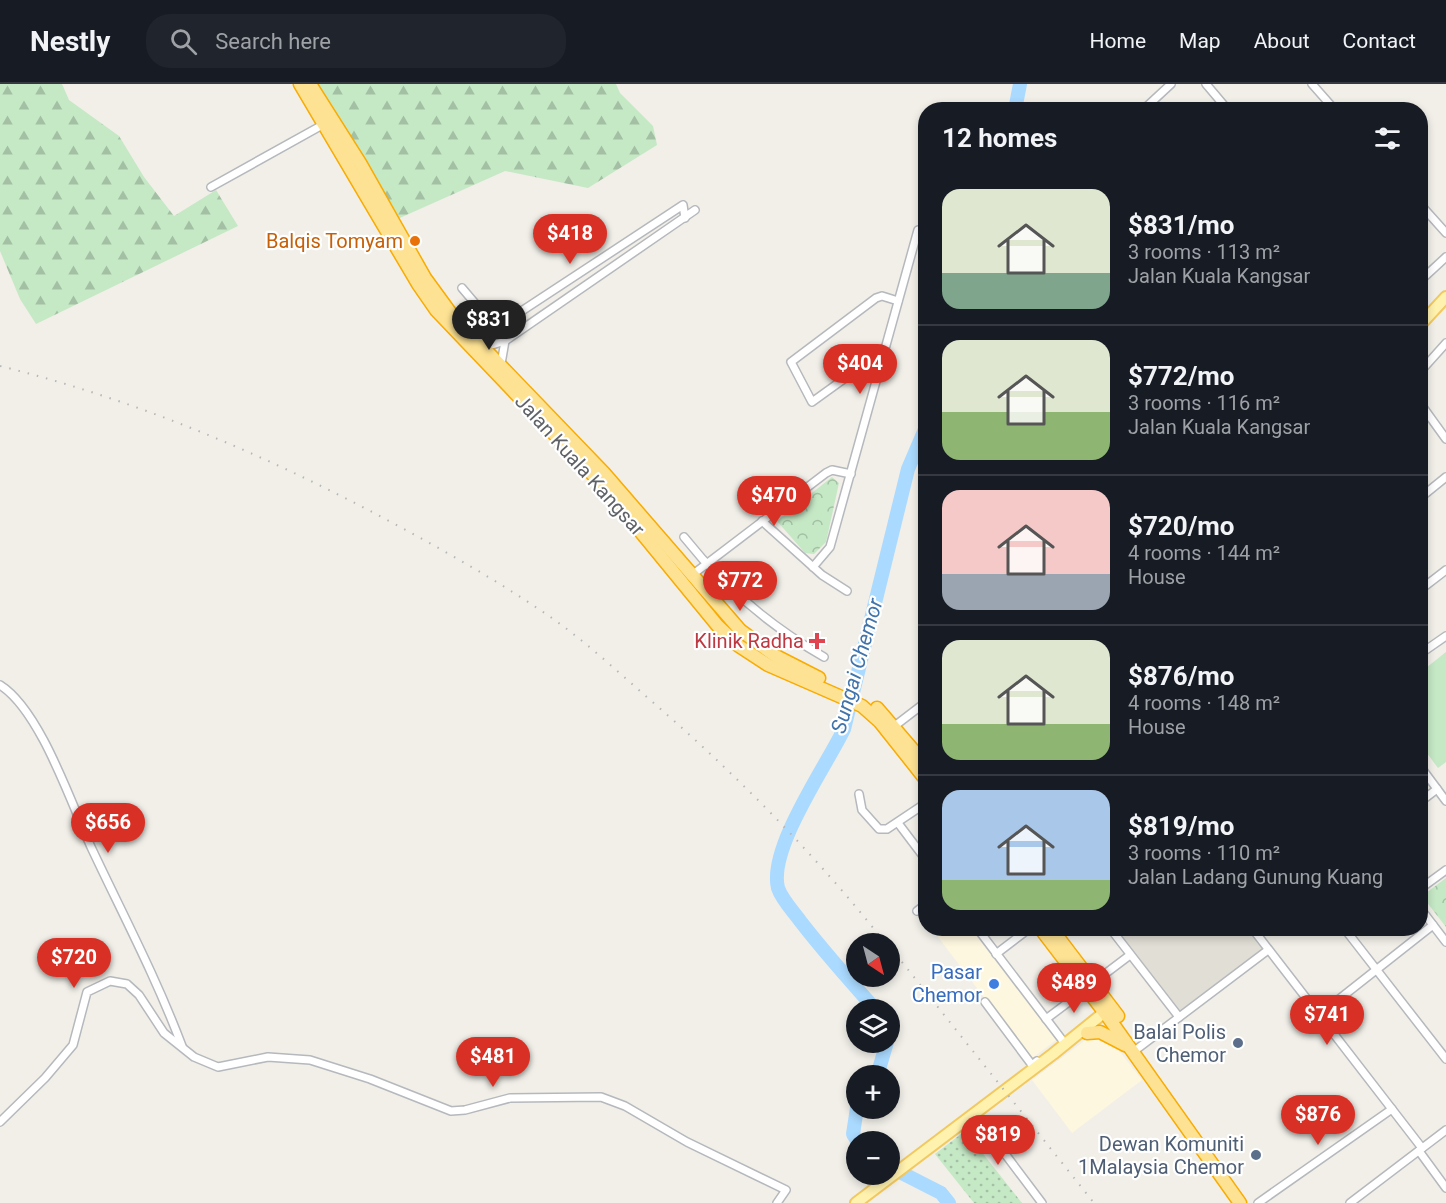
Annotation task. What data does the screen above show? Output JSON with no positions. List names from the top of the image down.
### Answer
{
  "streets": {
    "highway": ["Jalan Kuala Kangsar"]
  },
  "water": ["Sungai Chemor"],
  "places": {
    "other": [
      "Balqis Tomyam",
      "Pasar Chemor",
      "Balai Polis Chemor",
      "Dewan Komuniti 1Malaysia Chemor"
    ],
    "health": ["Klinik Radha"]
  },
  "north": "bottom right",
  "page": {
    "header": "Nestly",
    "search": "Search here",
    "nav": [
      "Home",
      "Map",
      "About",
      "Contact"
    ],
    "heading": "12 homes",
    "list": [
      {
        "name": "$831/mo",
        "note": "3 rooms · 113 m² · Jalan Kuala Kangsar"
      },
      {
        "name": "$772/mo",
        "note": "3 rooms · 116 m² · Jalan Kuala Kangsar"
      },
      {
        "name": "$720/mo",
        "note": "4 rooms · 144 m² · House"
      },
      {
        "name": "$876/mo",
        "note": "4 rooms · 148 m² · House"
      },
      {
        "name": "$819/mo",
        "note": "3 rooms · 110 m² · Jalan Ladang Gunung Kuang"
      }
    ],
    "price": [
      "$418",
      "$831",
      "$404",
      "$470",
      "$772",
      "$656",
      "$720",
      "$489",
      "$741",
      "$481",
      "$876",
      "$819"
    ],
    "map_buttons": ["+", "−"]
  }
}
